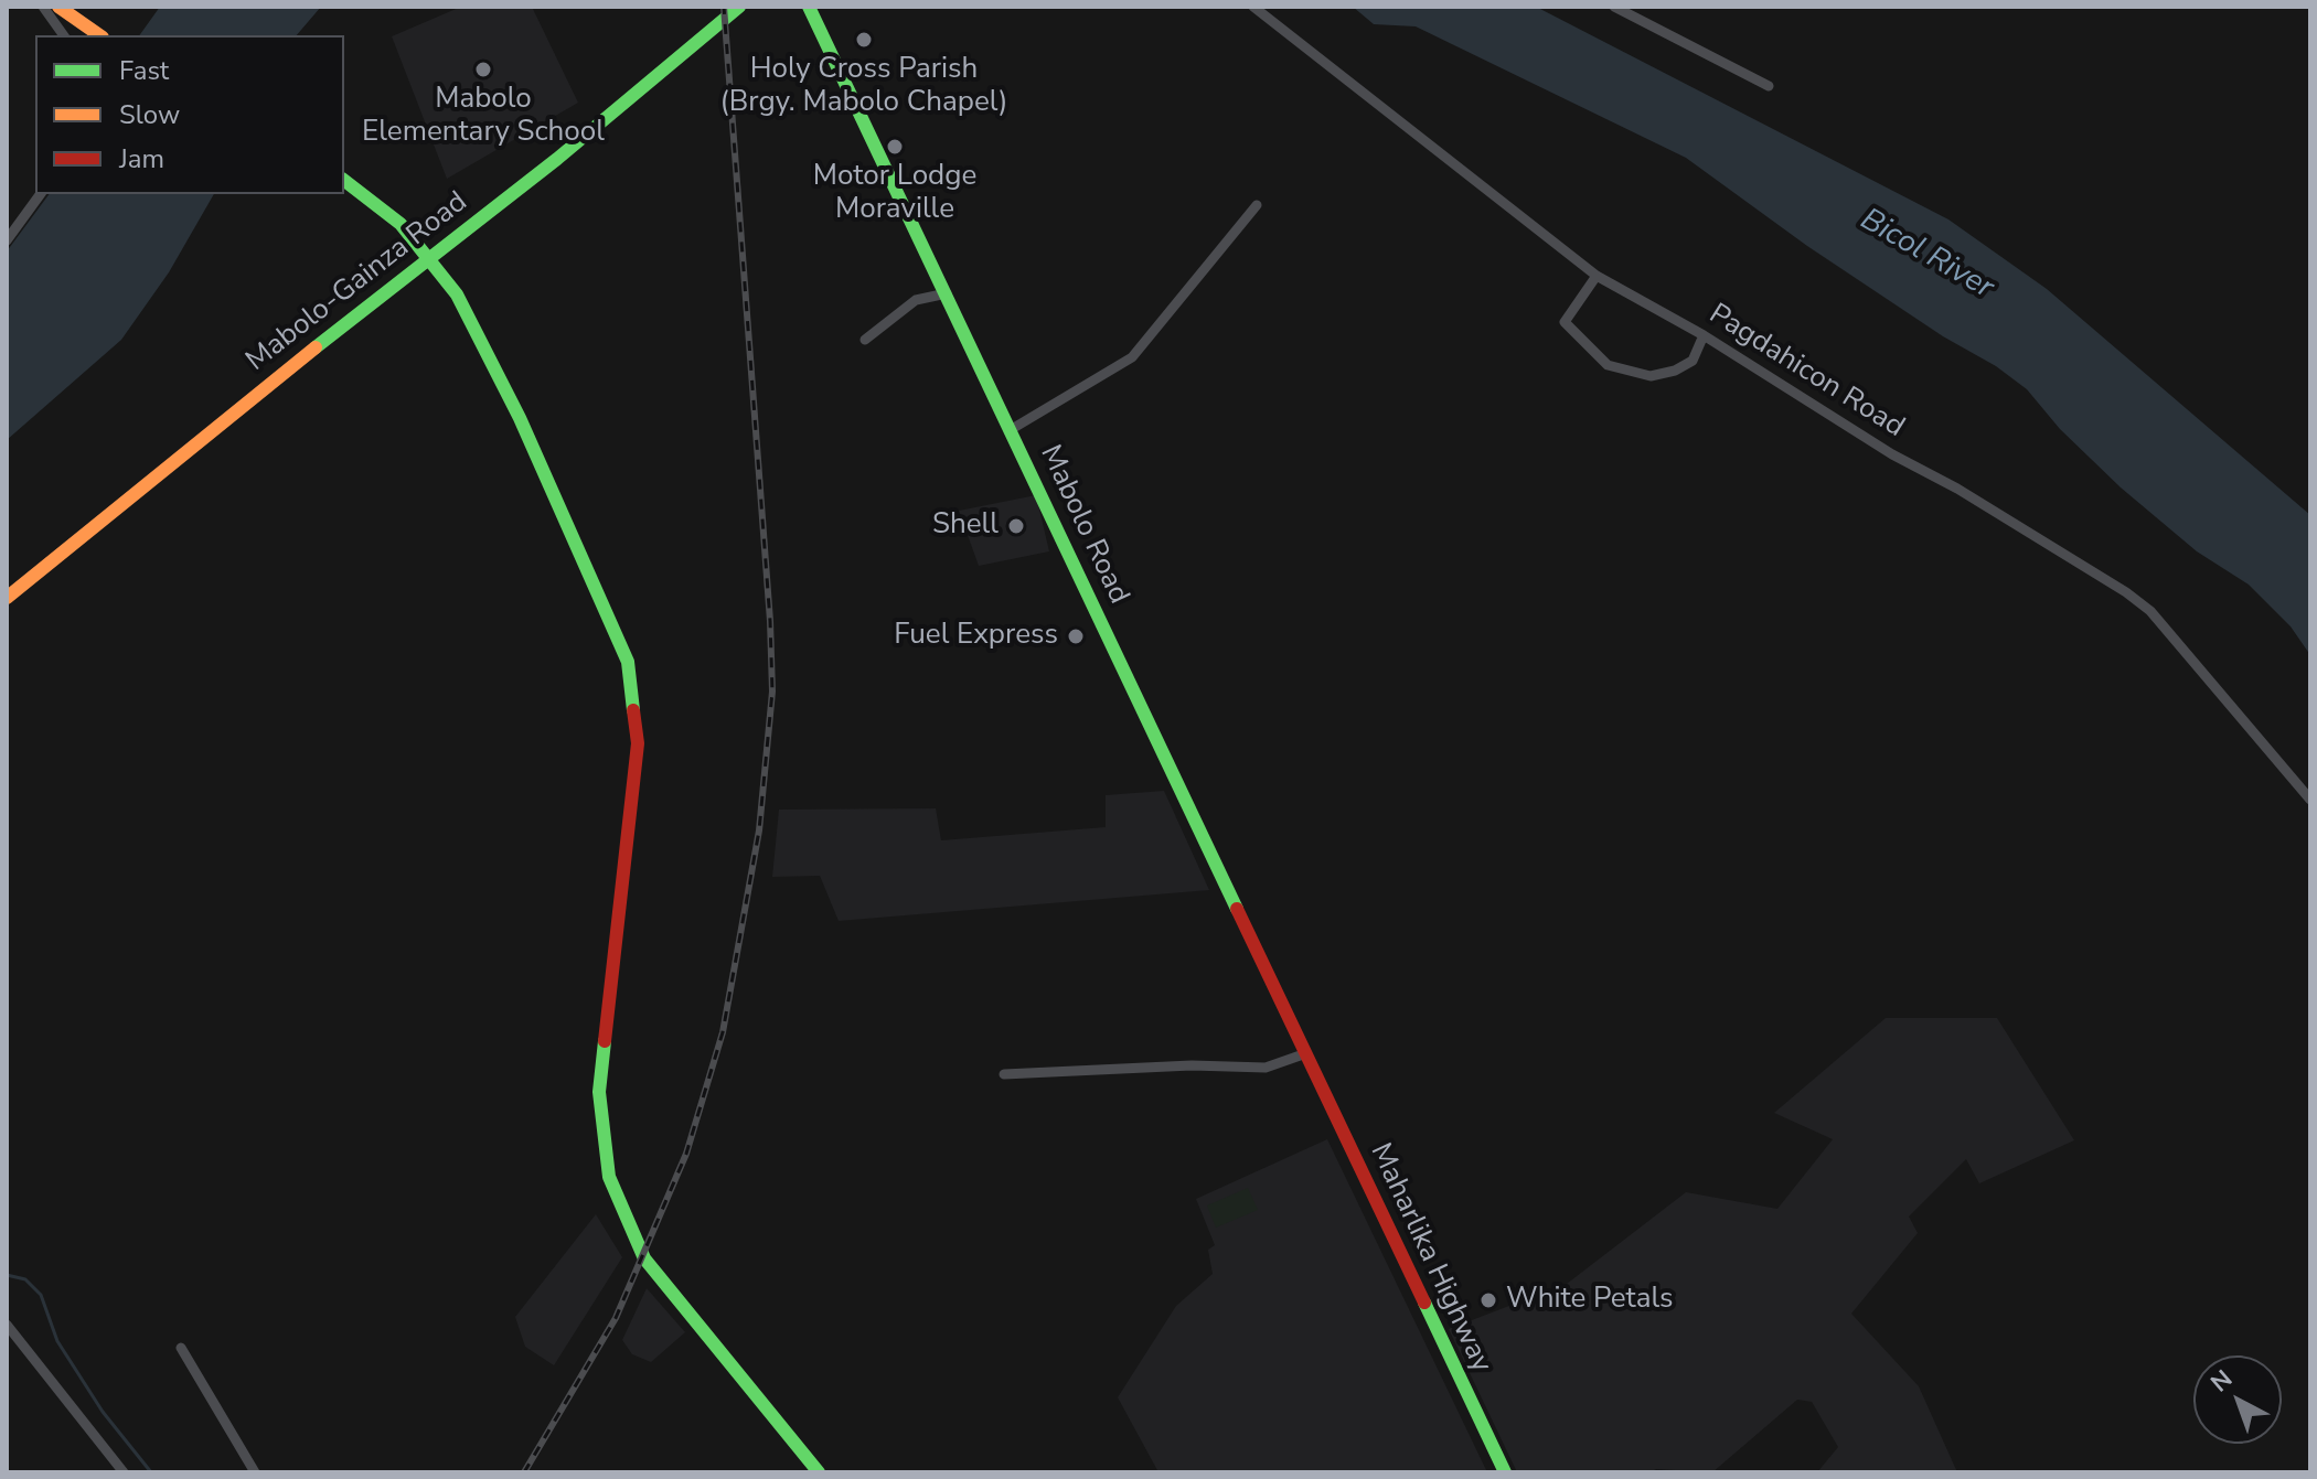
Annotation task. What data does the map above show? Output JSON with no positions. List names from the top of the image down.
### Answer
{
  "streets": {
    "main road": ["Mabolo-Gainza Road", "Mabolo Road", "Maharlika Highway"],
    "street": ["Pagdahicon Road"]
  },
  "crossings": [
    ["Mabolo Road", "Maharlika Highway"]
  ],
  "water": ["Bicol River"],
  "places": [
    "Holy Cross Parish (Brgy. Mabolo Chapel)",
    "Mabolo Elementary School",
    "Motor Lodge Moraville",
    "Shell",
    "Fuel Express",
    "White Petals"
  ],
  "legend": ["Fast", "Slow", "Jam"],
  "north": "top left"
}
